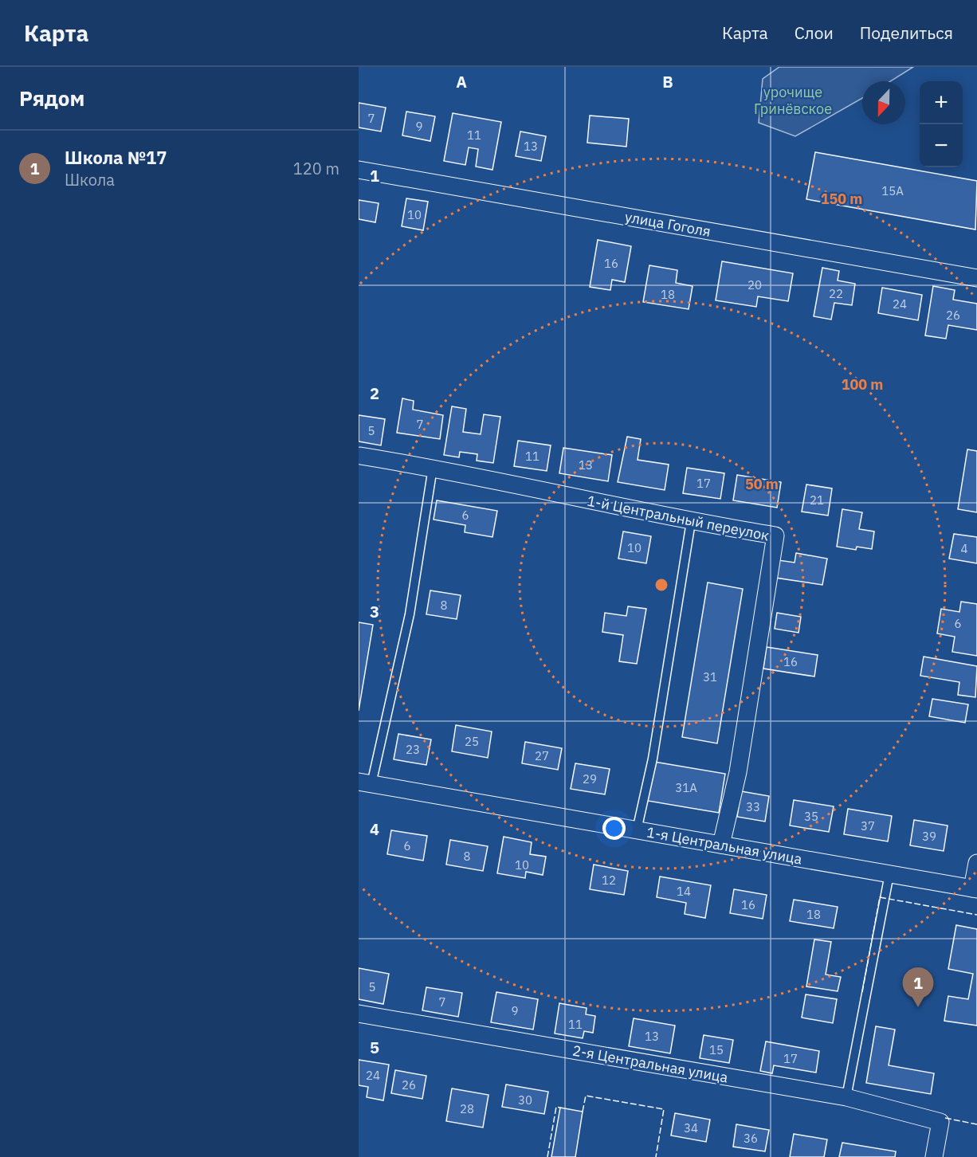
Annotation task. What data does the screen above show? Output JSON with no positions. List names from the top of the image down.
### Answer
{
  "streets": {
    "street": [
      "улица Гоголя",
      "1-й Центральный переулок",
      "1-я Центральная улица",
      "2-я Центральная улица"
    ]
  },
  "crossings": [
    ["1-й Центральный переулок", "1-я Центральная улица"]
  ],
  "parks": ["урочище Гринёвское"],
  "house_numbers": [
    "7",
    "9",
    "11",
    "13",
    "15А",
    "10",
    "16",
    "20",
    "22",
    "18",
    "24",
    "26",
    "7",
    "5",
    "11",
    "13",
    "17",
    "21",
    "6",
    "10",
    "4",
    "8",
    "6",
    "16",
    "31",
    "25",
    "23",
    "27",
    "29",
    "31А",
    "33",
    "35",
    "37",
    "39",
    "6",
    "8",
    "10",
    "12",
    "14",
    "16",
    "18",
    "5",
    "7",
    "9",
    "11",
    "13",
    "15",
    "17",
    "24",
    "26",
    "30",
    "28",
    "34",
    "36"
  ],
  "north": "bottom",
  "page": {
    "header": "Карта",
    "nav": ["Карта", "Слои", "Поделиться"],
    "heading": "Рядом",
    "map_buttons": ["+", "−"],
    "list": [
      {
        "mark": "1",
        "name": "Школа №17",
        "note": "Школа",
        "value": "120 m"
      }
    ],
    "pins": "1"
  },
  "grid": {
    "columns": ["A", "B"],
    "rows": [
      "1",
      "2",
      "3",
      "4",
      "5"
    ]
  },
  "rings": ["150 m", "100 m", "50 m"]
}
